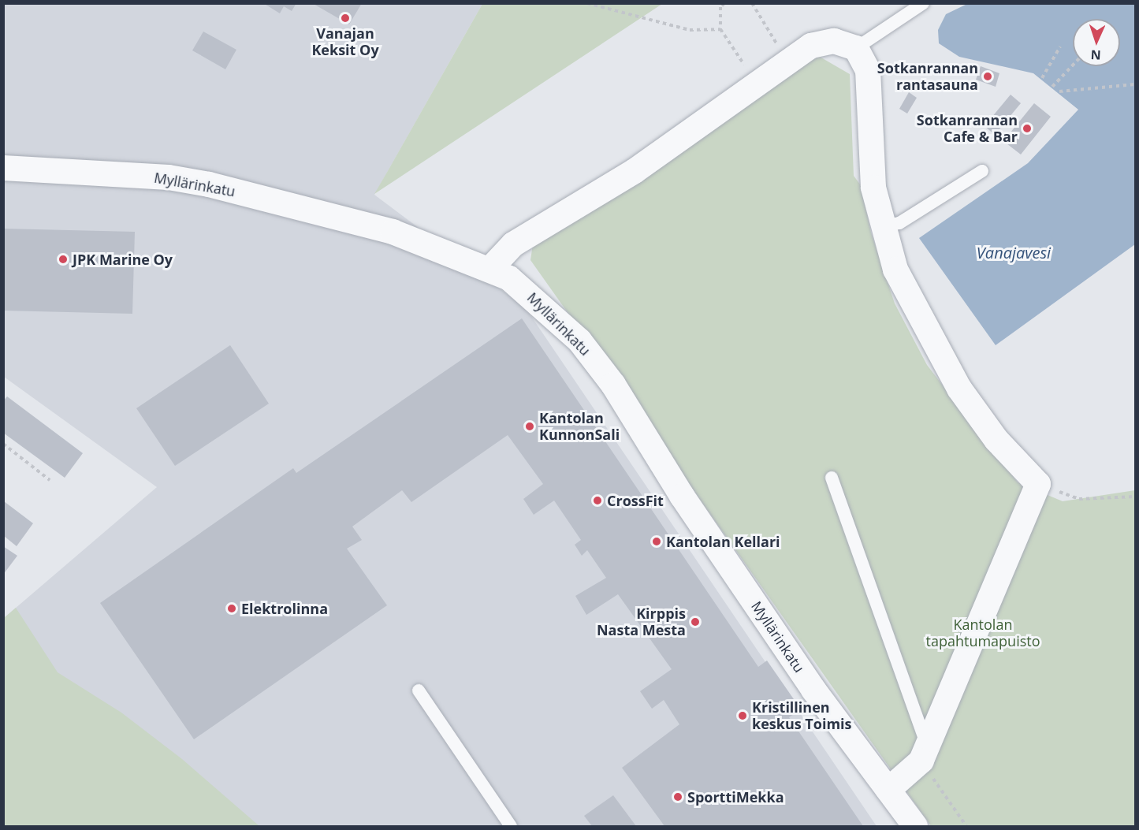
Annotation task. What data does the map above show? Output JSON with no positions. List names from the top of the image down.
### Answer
{
  "streets": {
    "street": ["Myllärinkatu"]
  },
  "water": ["Vanajavesi"],
  "parks": ["Kantolan tapahtumapuisto"],
  "places": [
    "Vanajan Keksit Oy",
    "Sotkanrannan rantasauna",
    "Sotkanrannan Cafe & Bar",
    "JPK Marine Oy",
    "Kantolan KunnonSali",
    "CrossFit",
    "Kantolan Kellari",
    "Elektrolinna",
    "Kirppis Nasta Mesta",
    "Kristillinen keskus Toimis",
    "SporttiMekka"
  ],
  "north": "bottom"
}
